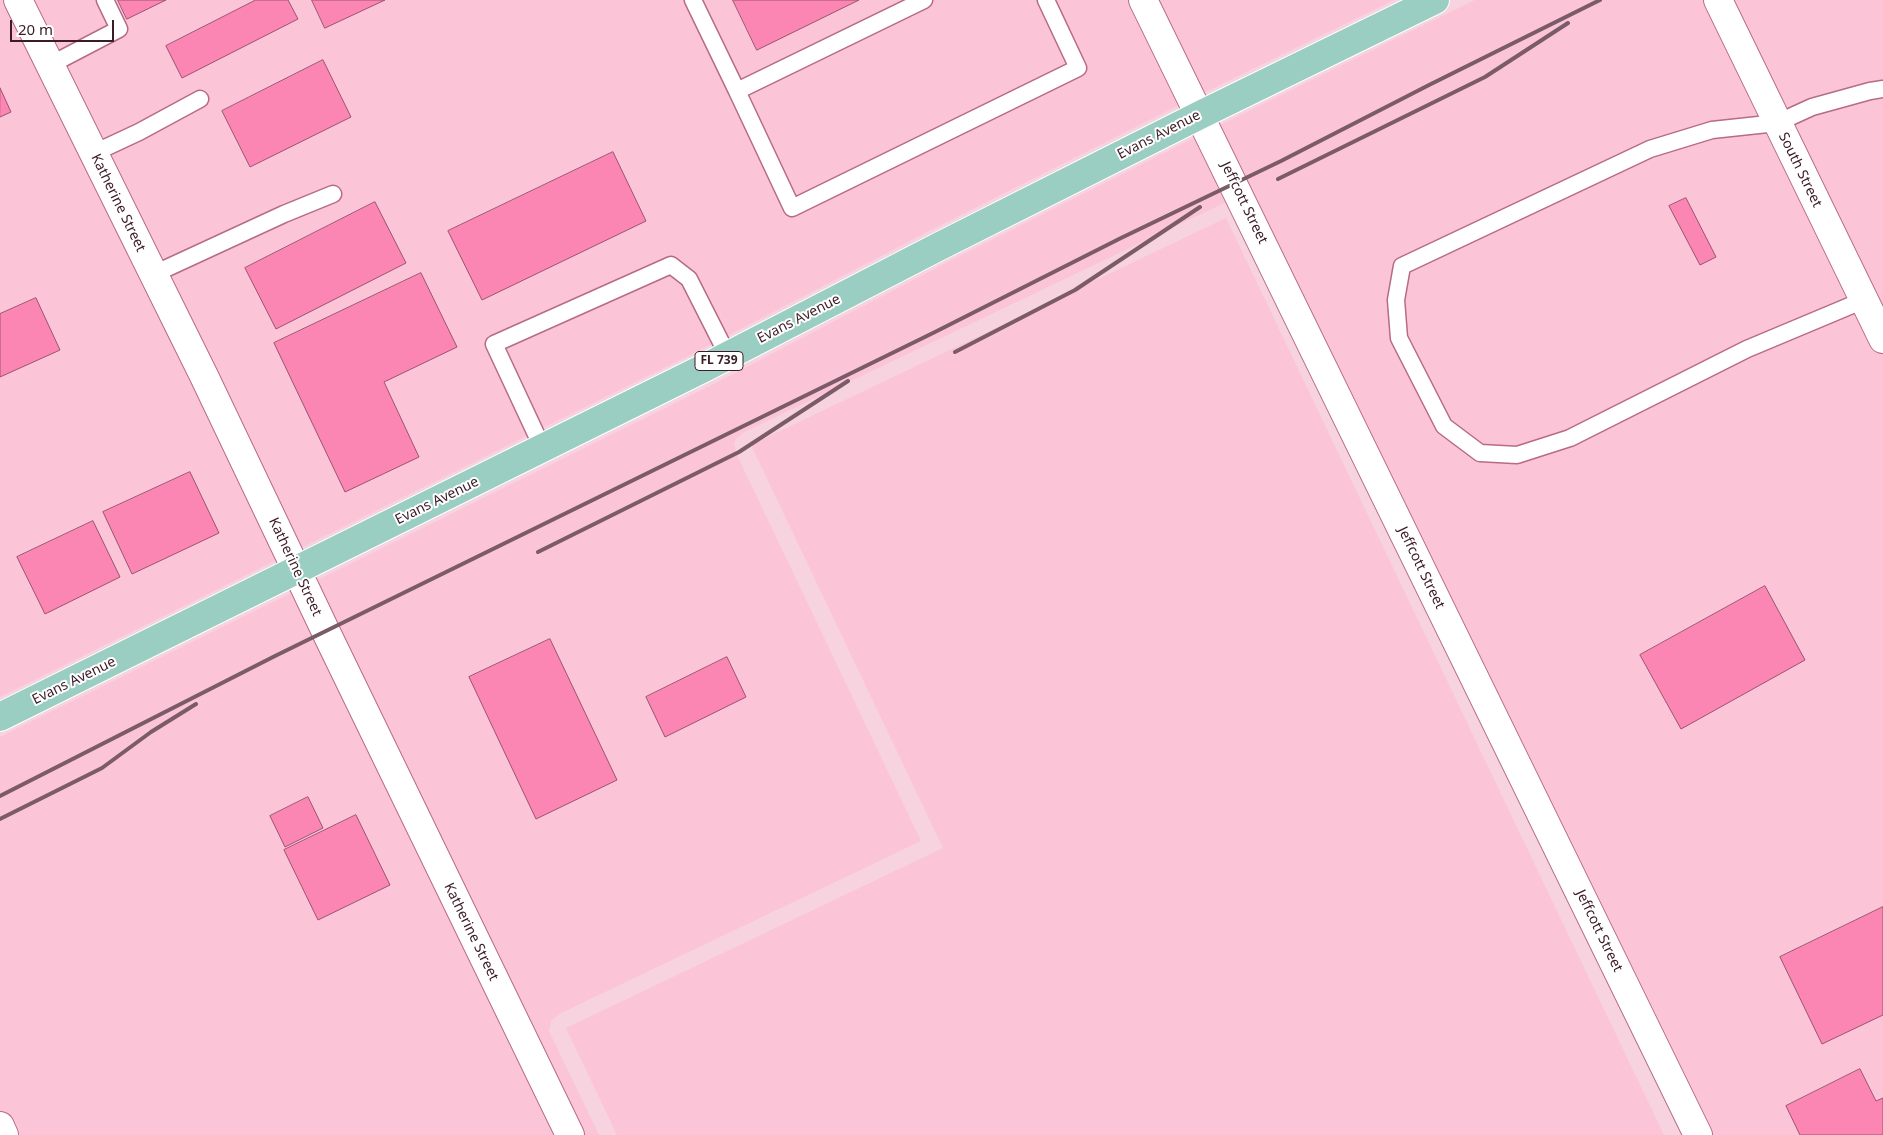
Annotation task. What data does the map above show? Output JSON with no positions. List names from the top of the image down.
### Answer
{
  "streets": {
    "main road": ["Evans Avenue", "FL 739"],
    "street": ["South Street", "Katherine Street", "Jeffcott Street"]
  },
  "crossings": [
    ["Evans Avenue", "Katherine Street"],
    ["Evans Avenue", "Jeffcott Street"]
  ],
  "scale_bar": "20 m"
}
